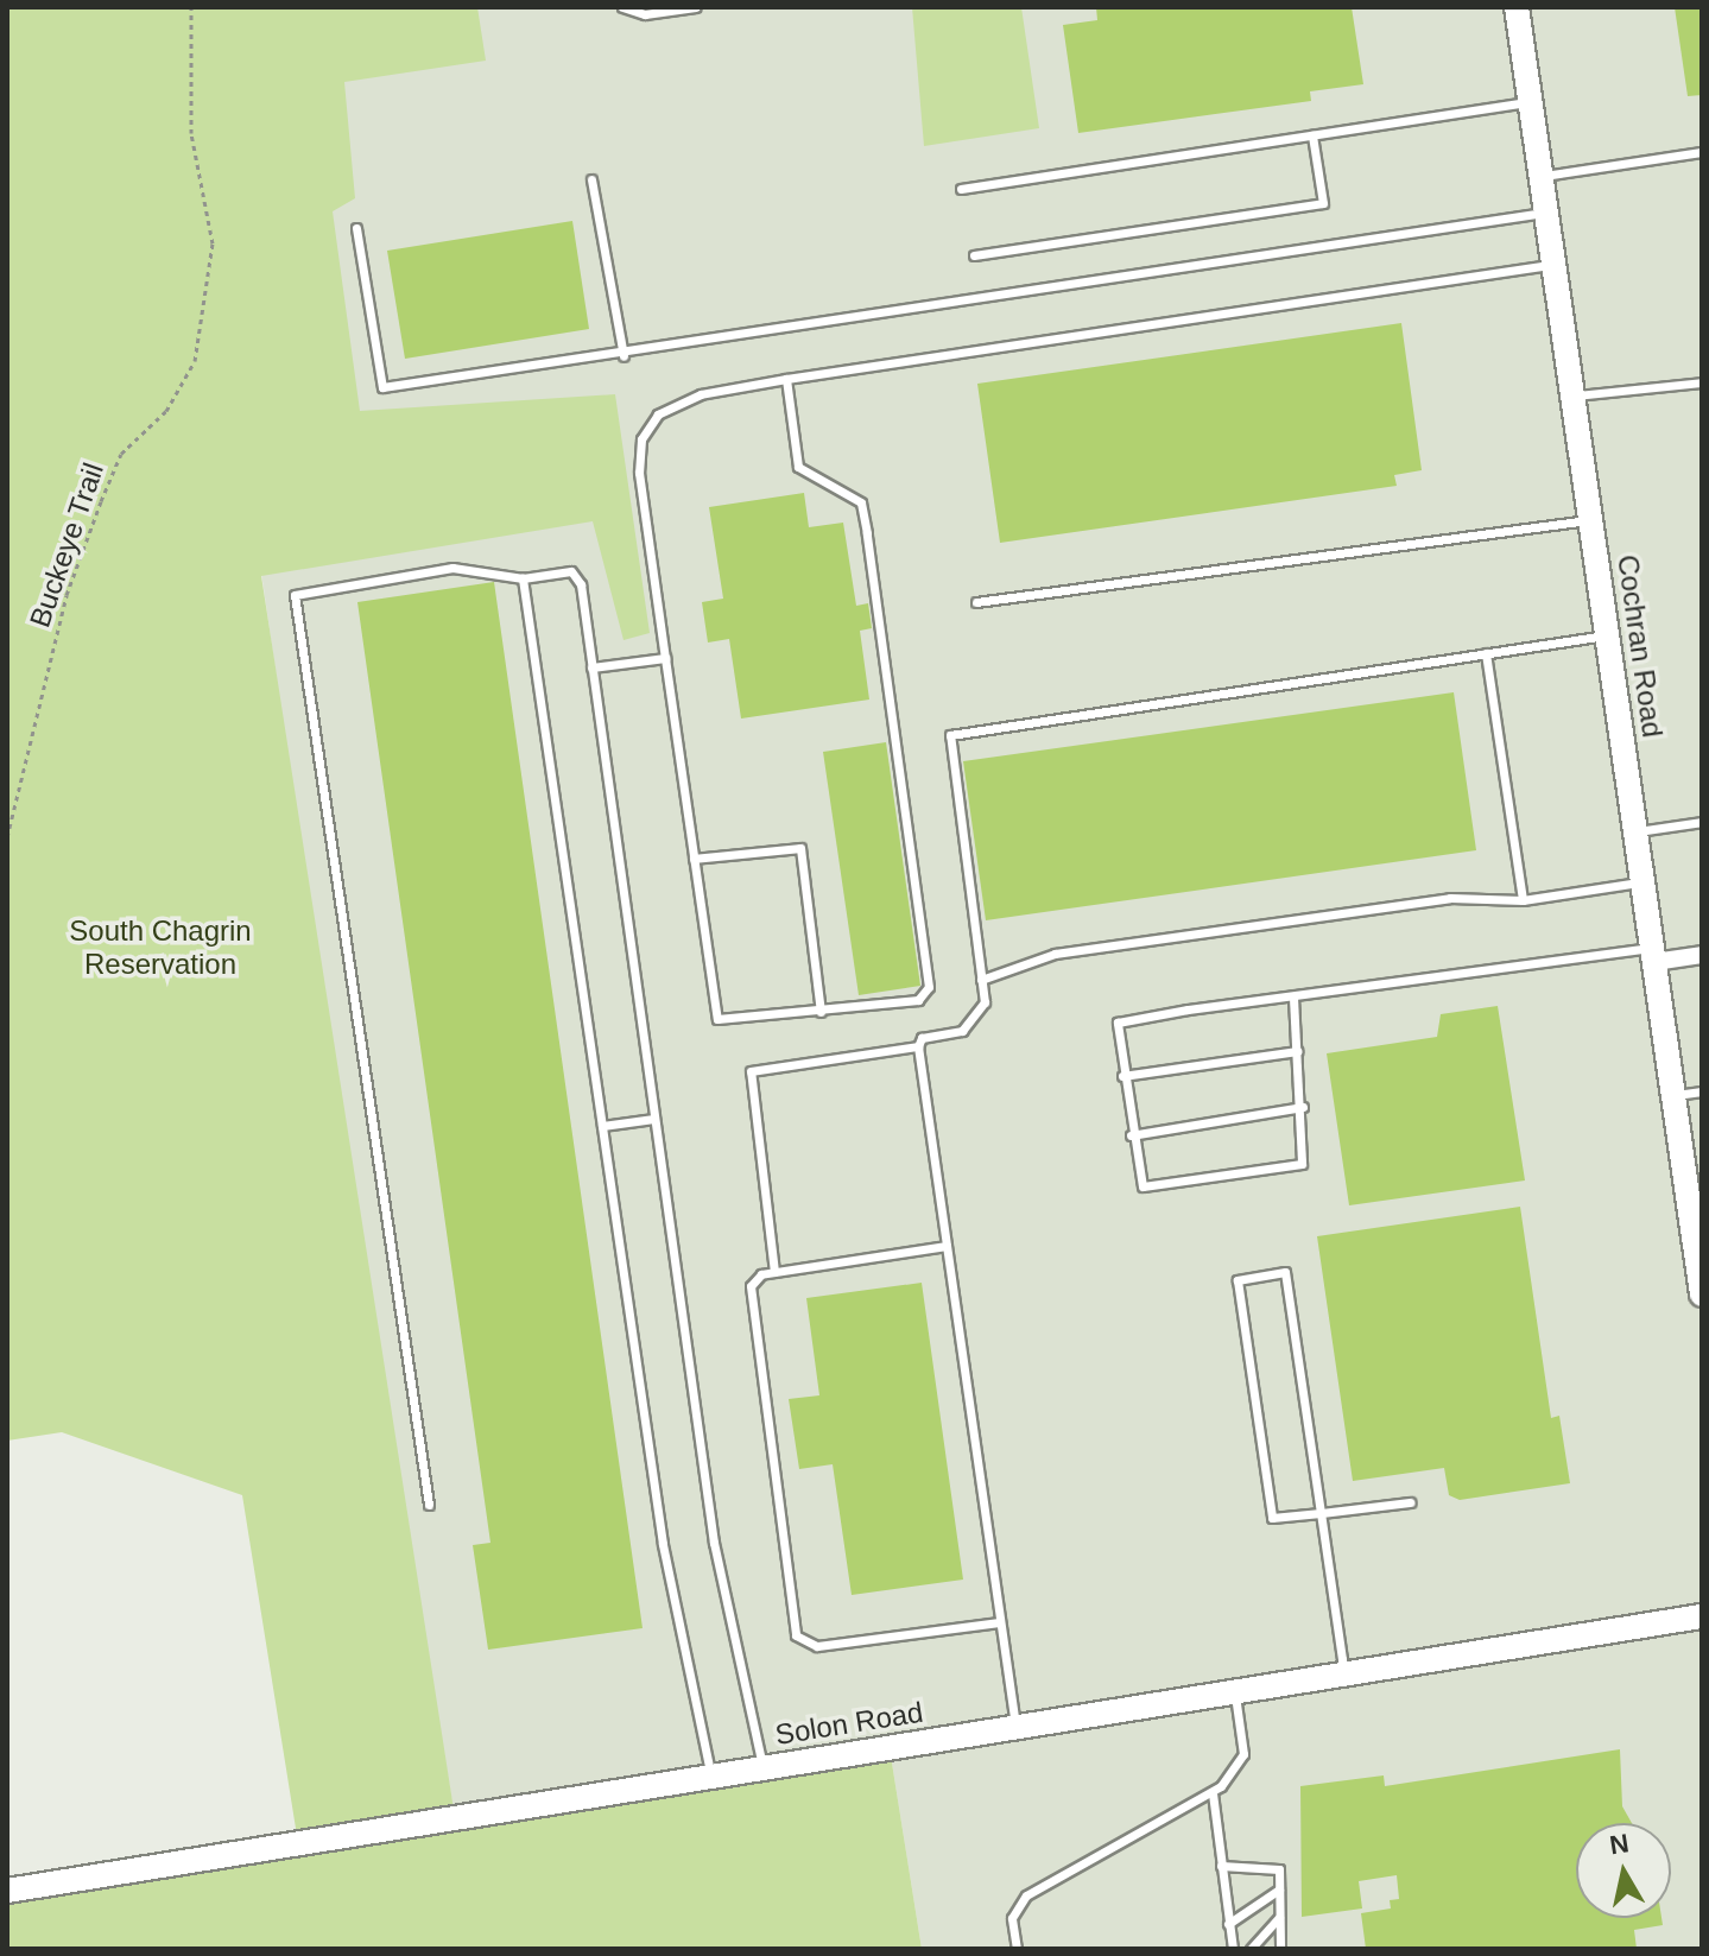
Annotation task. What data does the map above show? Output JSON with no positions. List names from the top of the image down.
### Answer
{
  "streets": {
    "street": ["Cochran Road", "Solon Road"],
    "path": ["Buckeye Trail"]
  },
  "parks": ["South Chagrin Reservation"],
  "north": "top"
}
